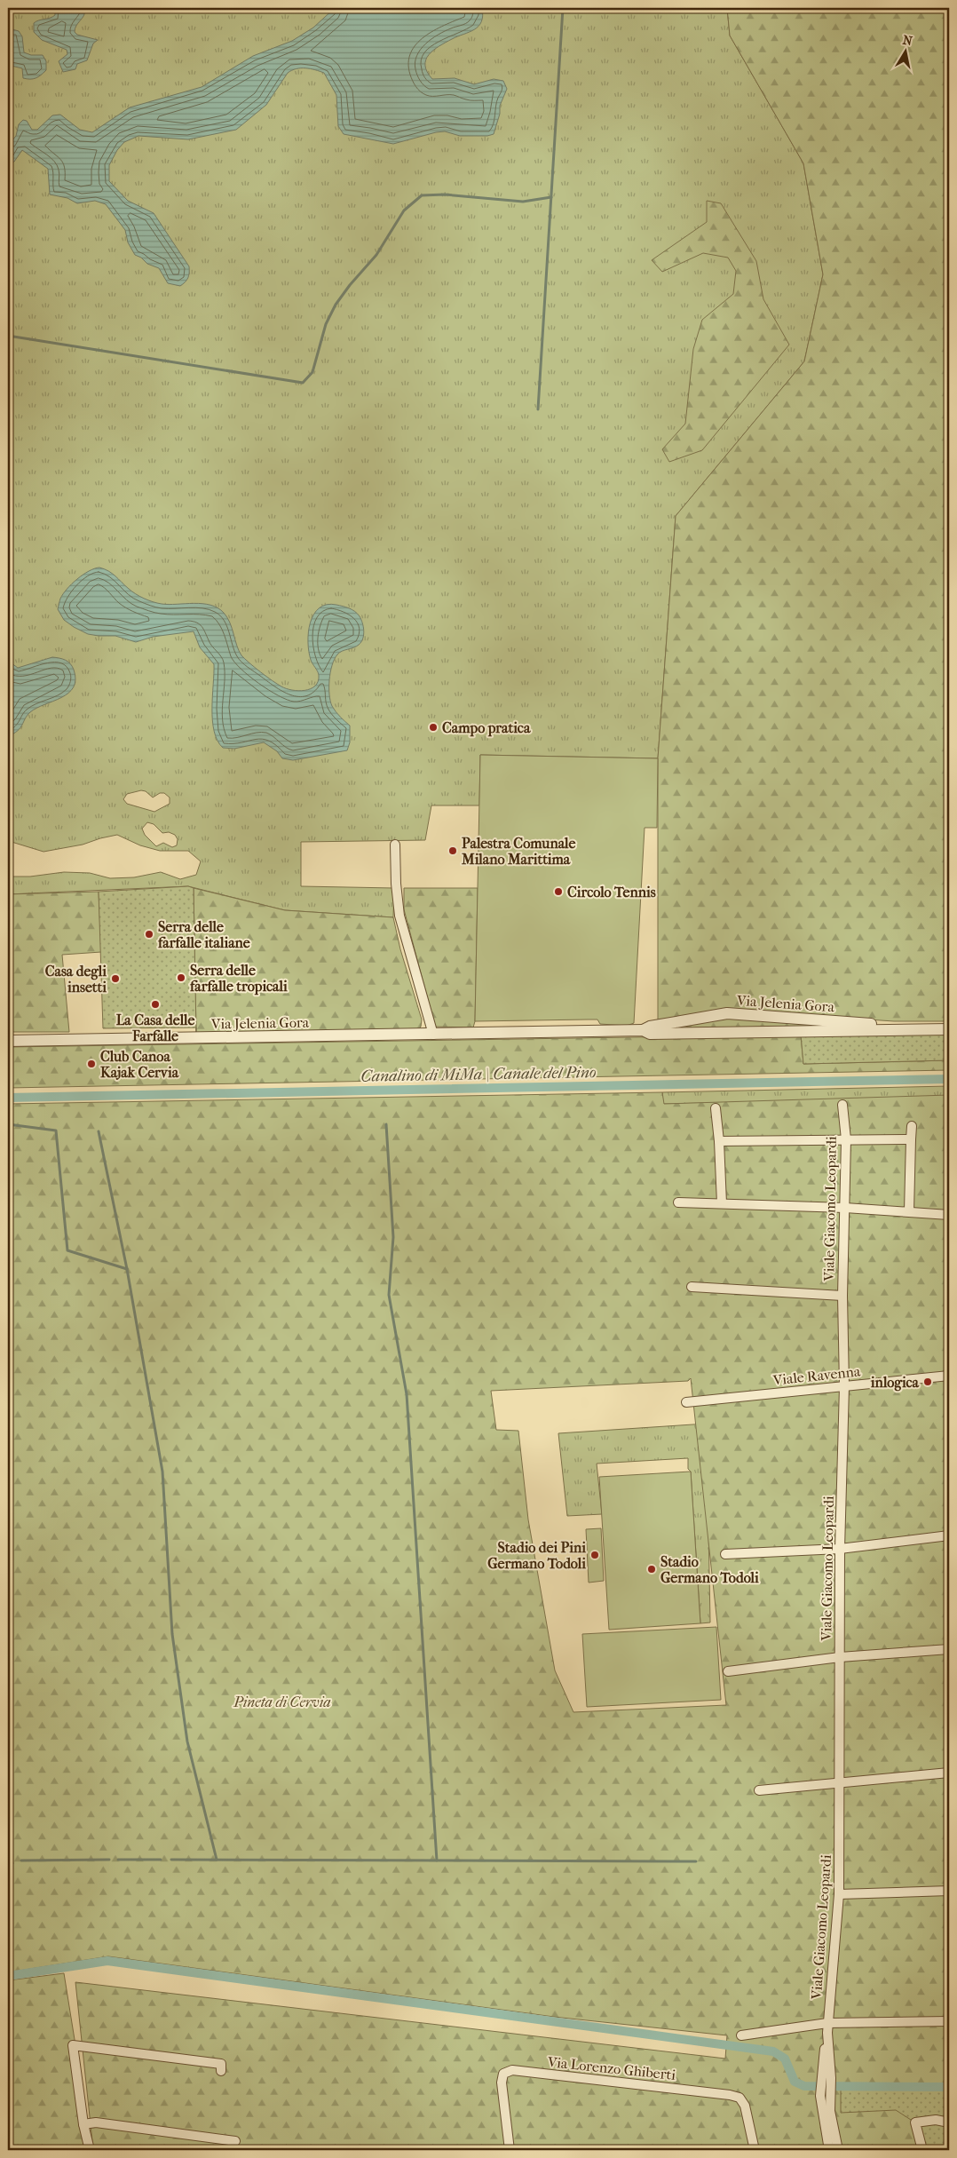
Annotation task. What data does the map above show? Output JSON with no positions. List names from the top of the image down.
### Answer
{
  "streets": {
    "street": [
      "Via Jelenia Gora",
      "Viale Giacomo Leopardi",
      "Viale Ravenna",
      "Via Lorenzo Ghiberti"
    ]
  },
  "crossings": [
    ["Viale Giacomo Leopardi", "Viale Ravenna"]
  ],
  "water": ["Canalino di MiMa | Canale del Pino"],
  "parks": ["Pineta di Cervia"],
  "places": [
    "Campo pratica",
    "Palestra Comunale Milano Marittima",
    "Circolo Tennis",
    "Serra delle farfalle italiane",
    "Serra delle farfalle tropicali",
    "Casa degli insetti",
    "La Casa delle Farfalle",
    "Club Canoa Kajak Cervia",
    "inlogica",
    "Stadio dei Pini Germano Todoli",
    "Stadio Germano Todoli"
  ],
  "north": "top"
}
